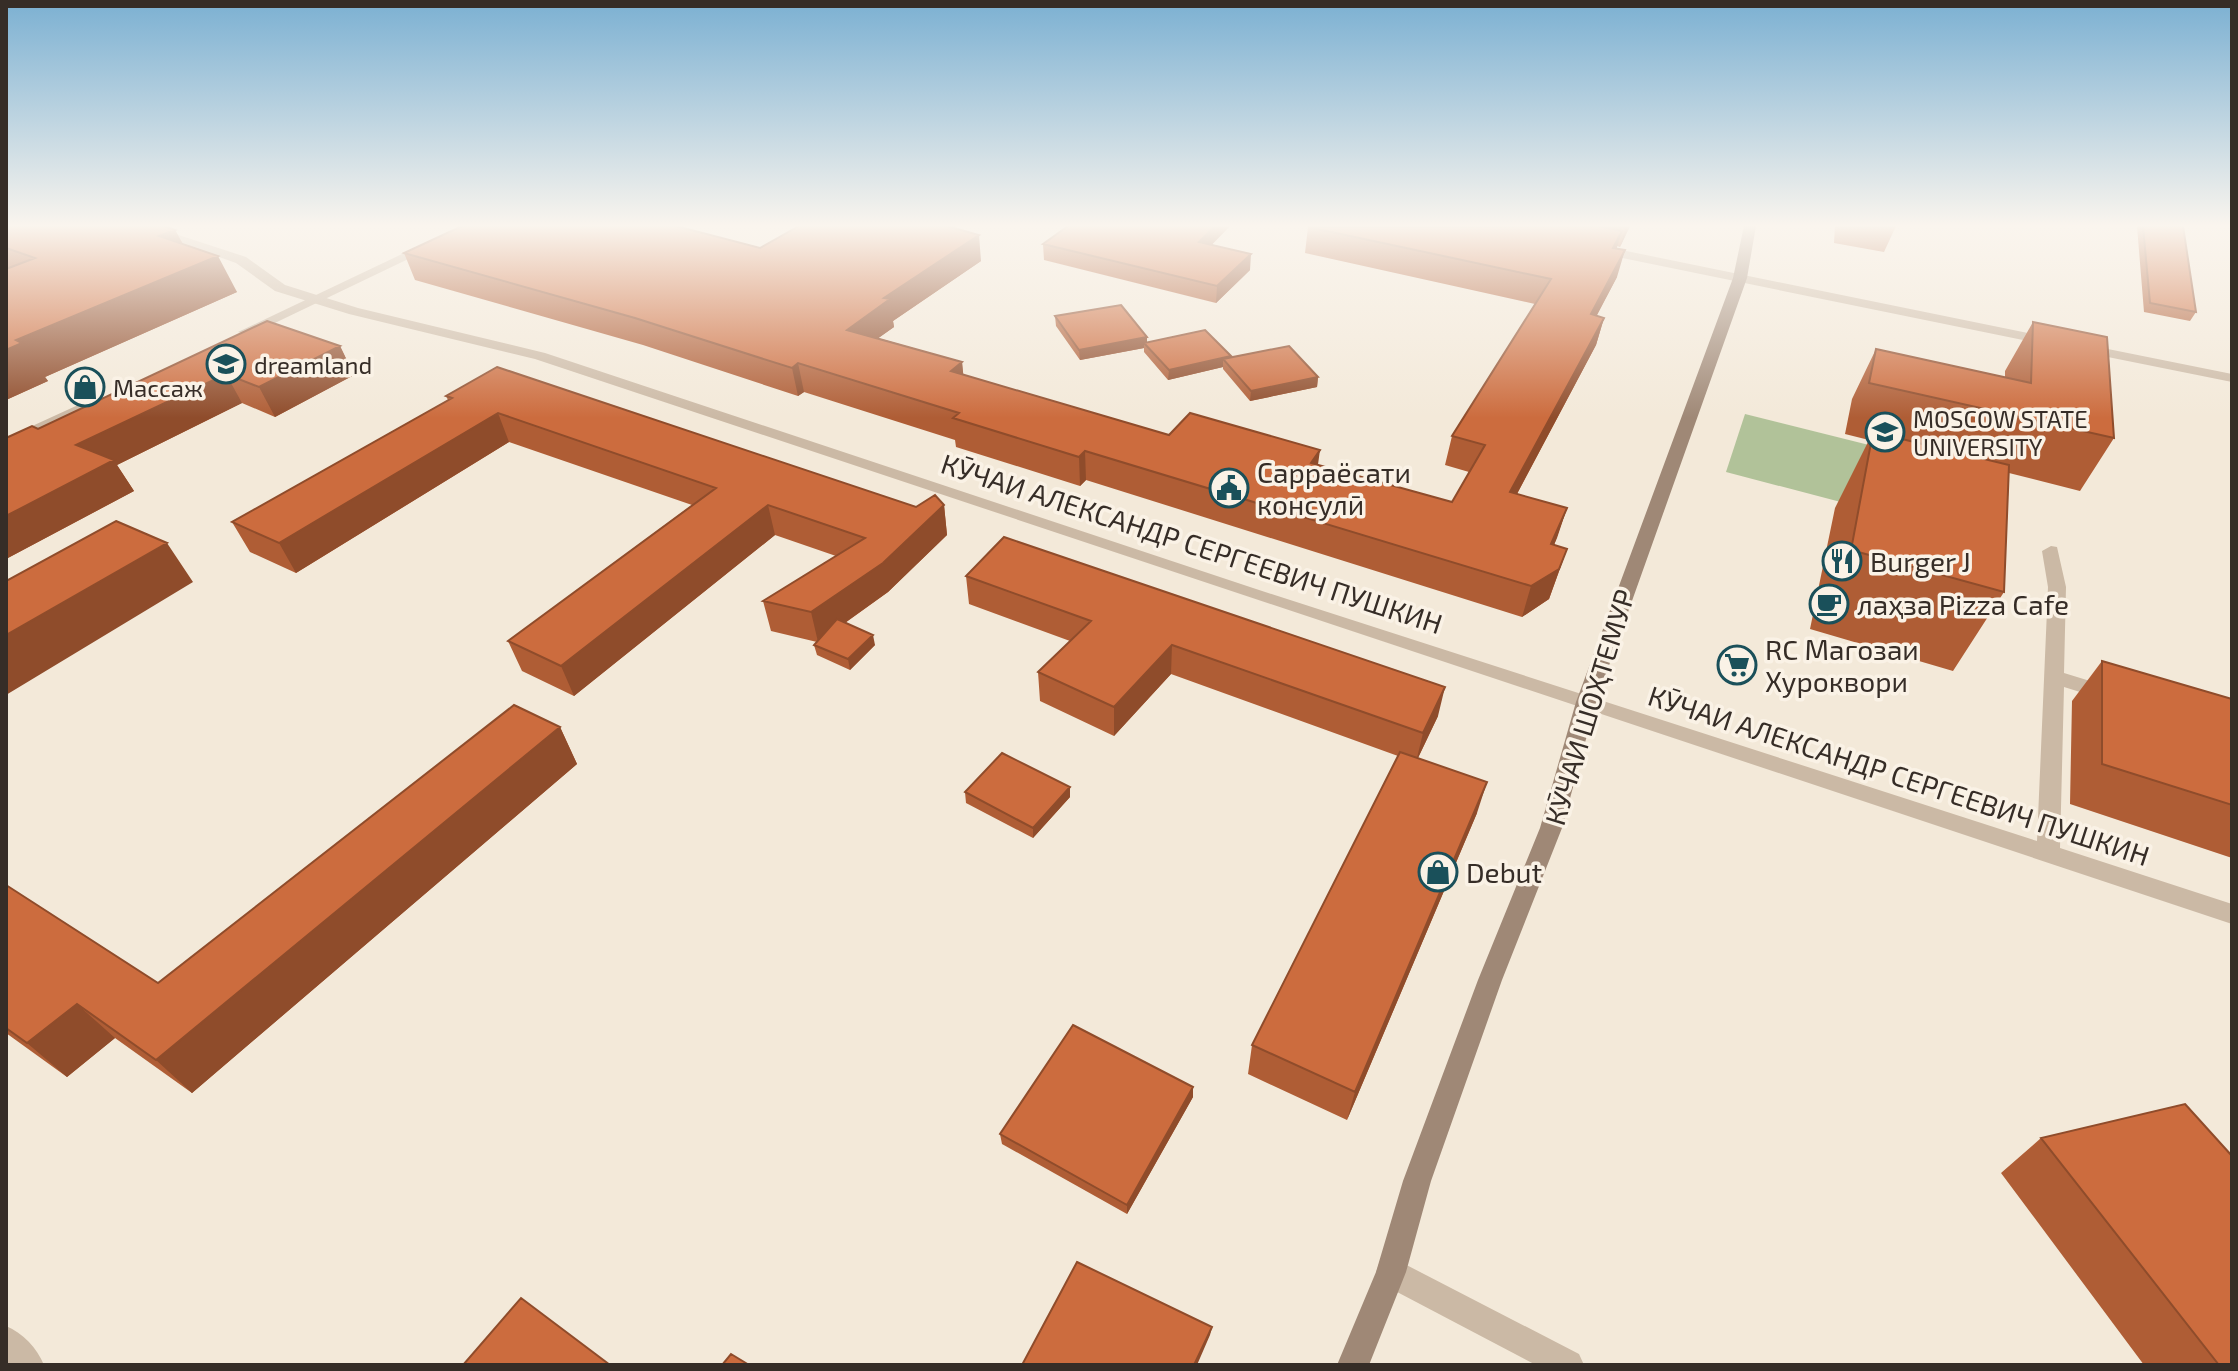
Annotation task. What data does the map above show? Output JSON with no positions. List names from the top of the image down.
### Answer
{
  "streets": {
    "main road": ["КӮЧАИ ШОҲТЕМУР"],
    "street": ["КӮЧАИ АЛЕКСАНДР СЕРГЕЕВИЧ ПУШКИН"]
  },
  "crossings": [
    ["КӮЧАИ АЛЕКСАНДР СЕРГЕЕВИЧ ПУШКИН", "КӮЧАИ ШОҲТЕМУР"]
  ],
  "places": {
    "school or university": ["dreamland", "MOSCOW STATE UNIVERSITY"],
    "shop": ["Массаж", "Debut"],
    "public building": ["Сарраёсати консулӣ"],
    "restaurant": ["Burger J"],
    "cafe": ["лаҳза Pizza Cafe"],
    "supermarket": ["RC Магозаи Хуроквори"]
  }
}
